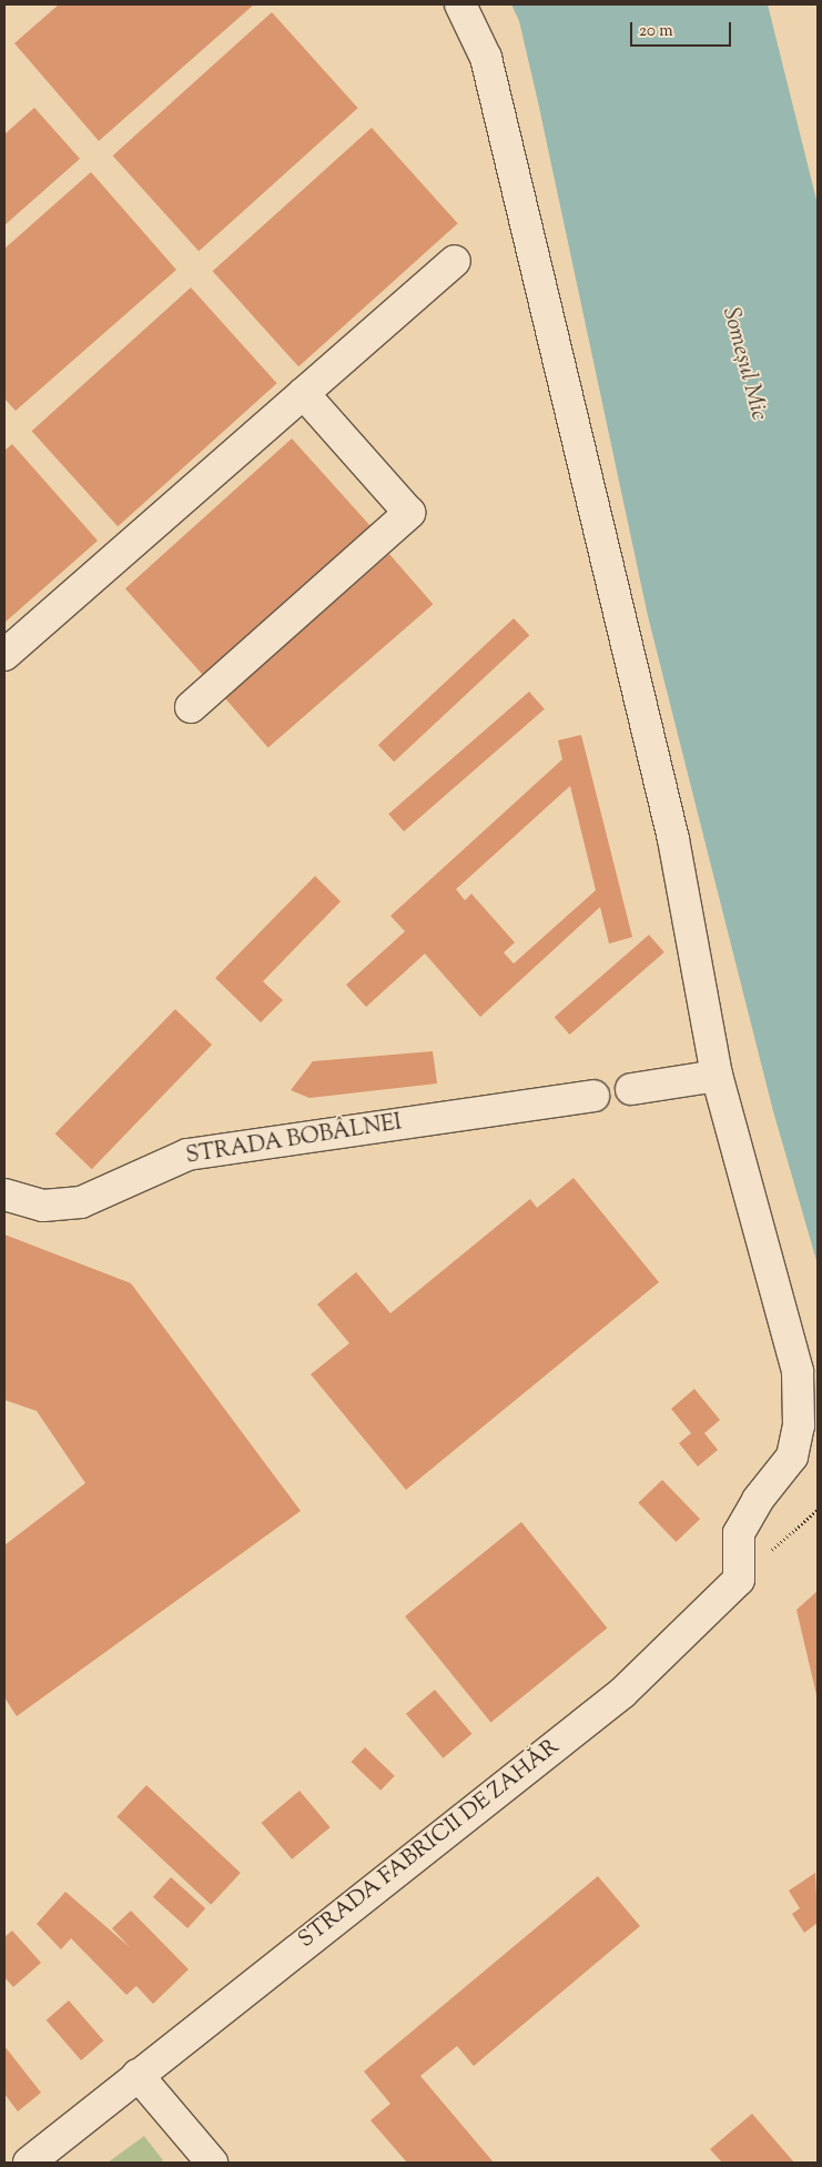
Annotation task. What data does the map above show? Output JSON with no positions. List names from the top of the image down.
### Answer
{
  "streets": {
    "street": ["STRADA BOBÂLNEI", "STRADA FABRICII DE ZAHĂR"]
  },
  "water": ["Someșul Mic"],
  "scale_bar": "20 m"
}
